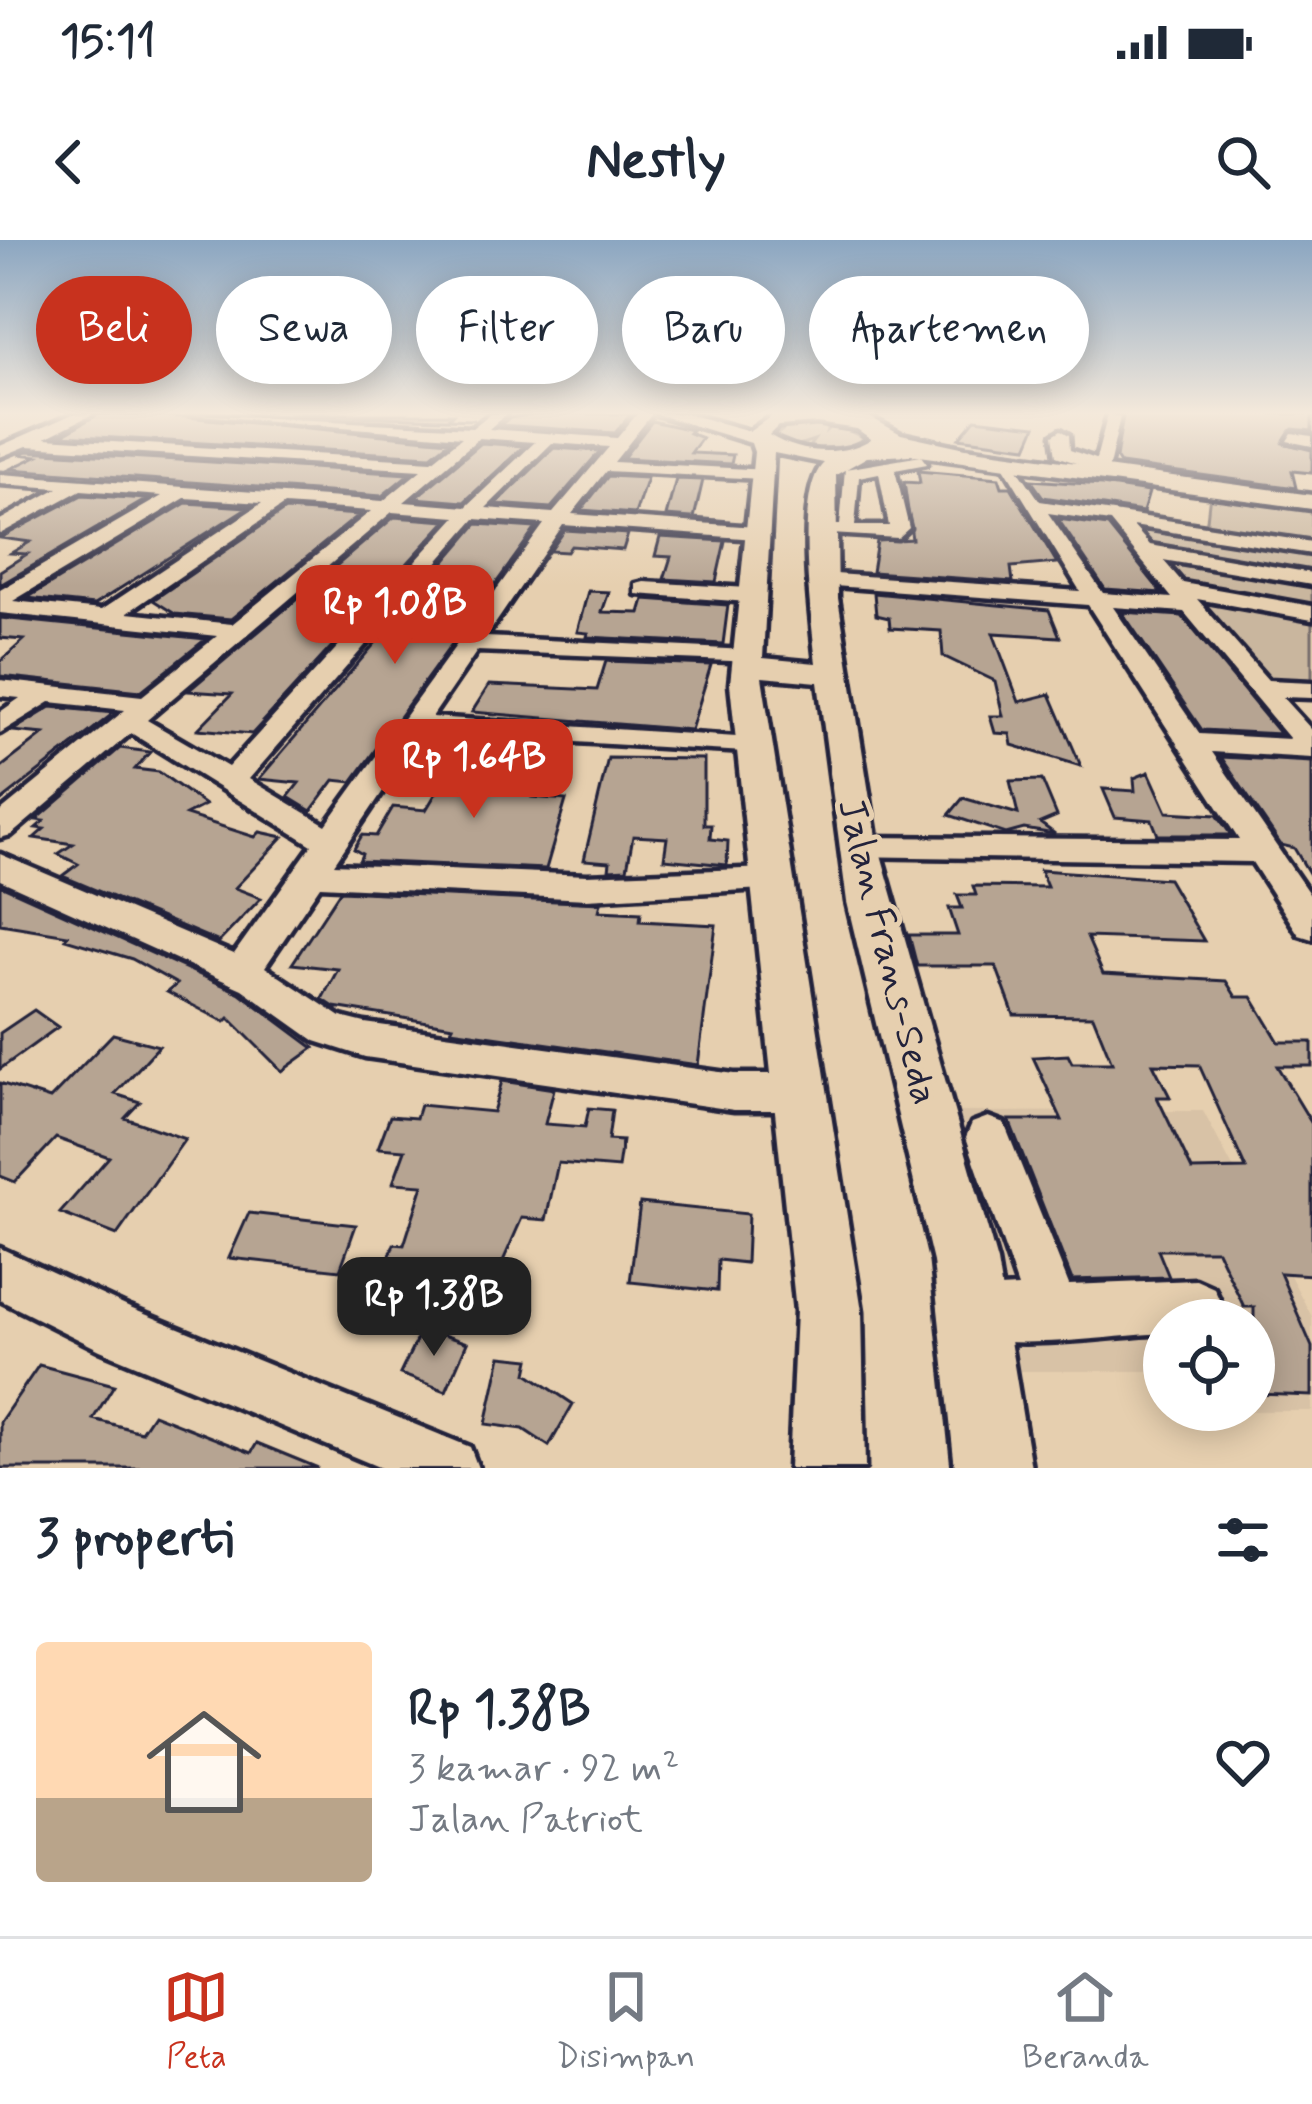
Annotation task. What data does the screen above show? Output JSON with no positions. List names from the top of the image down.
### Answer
{
  "streets": {
    "main road": ["Jalan Frans-Seda"]
  },
  "page": {
    "status": "15:11",
    "header": "Nestly",
    "chip": [
      "Beli",
      "Sewa",
      "Filter",
      "Baru",
      "Apartemen"
    ],
    "price": ["Rp 1.08B", "Rp 1.64B", "Rp 1.38B"],
    "heading": "3 properti",
    "list": [
      {
        "name": "Rp 1.38B",
        "note": "3 kamar · 92 m² · Jalan Patriot"
      }
    ],
    "tabs": ["Peta", "Disimpan", "Beranda"]
  }
}
